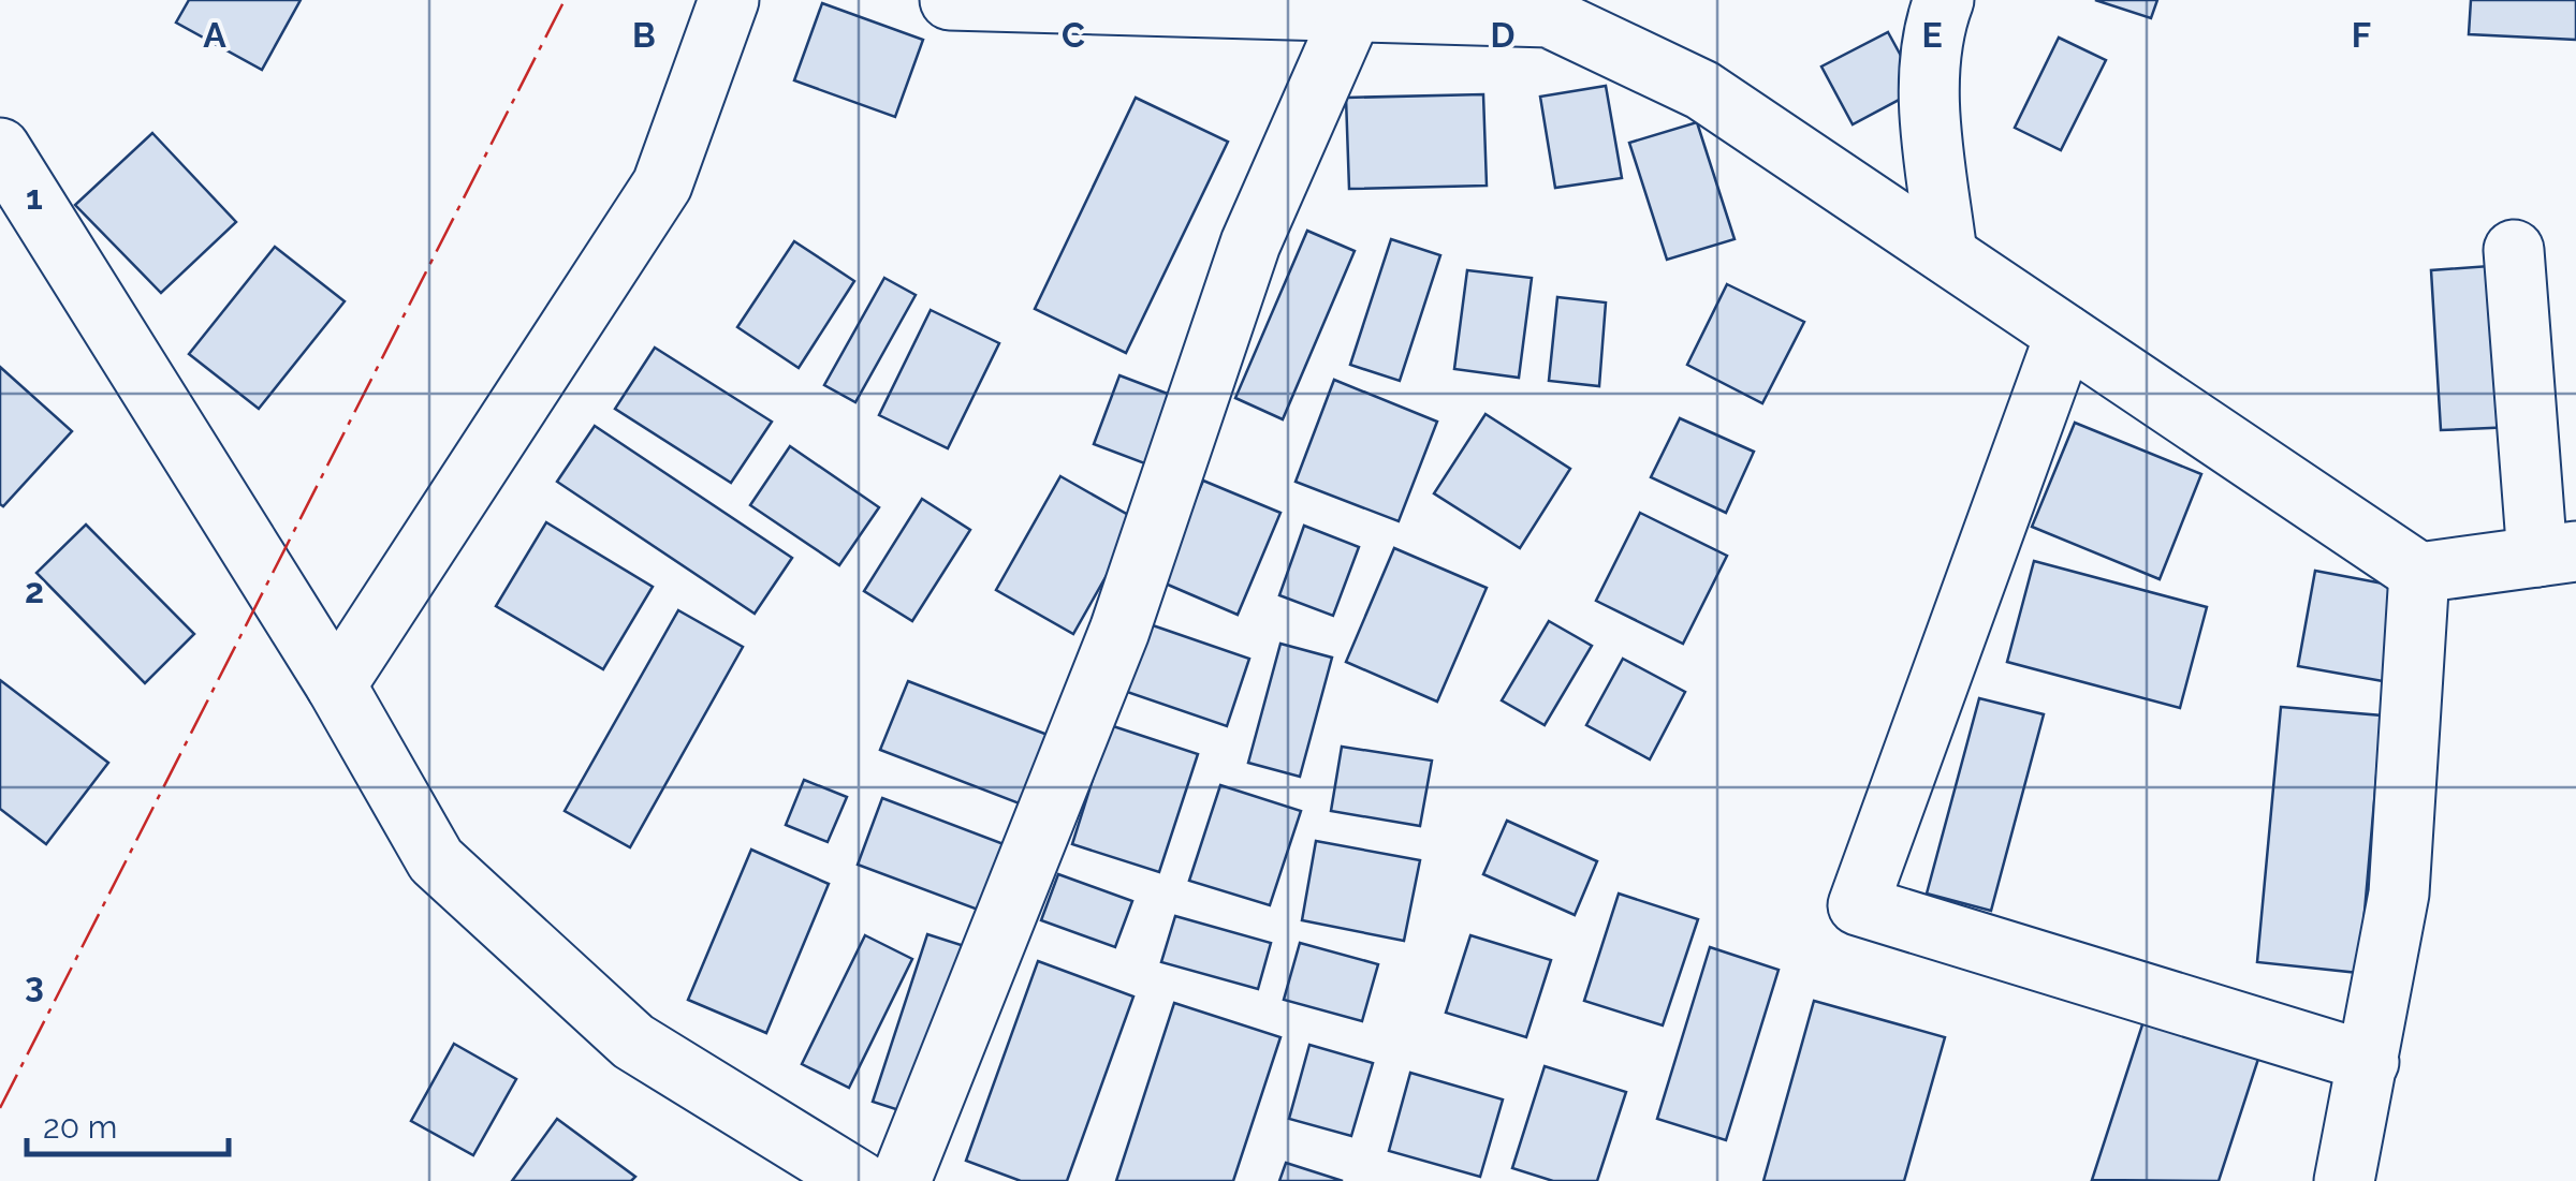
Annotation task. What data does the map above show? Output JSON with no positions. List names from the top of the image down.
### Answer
{
  "scale_bar": "20 m",
  "grid": {
    "columns": [
      "A",
      "B",
      "C",
      "D",
      "E",
      "F"
    ],
    "rows": ["1", "2", "3"]
  }
}
